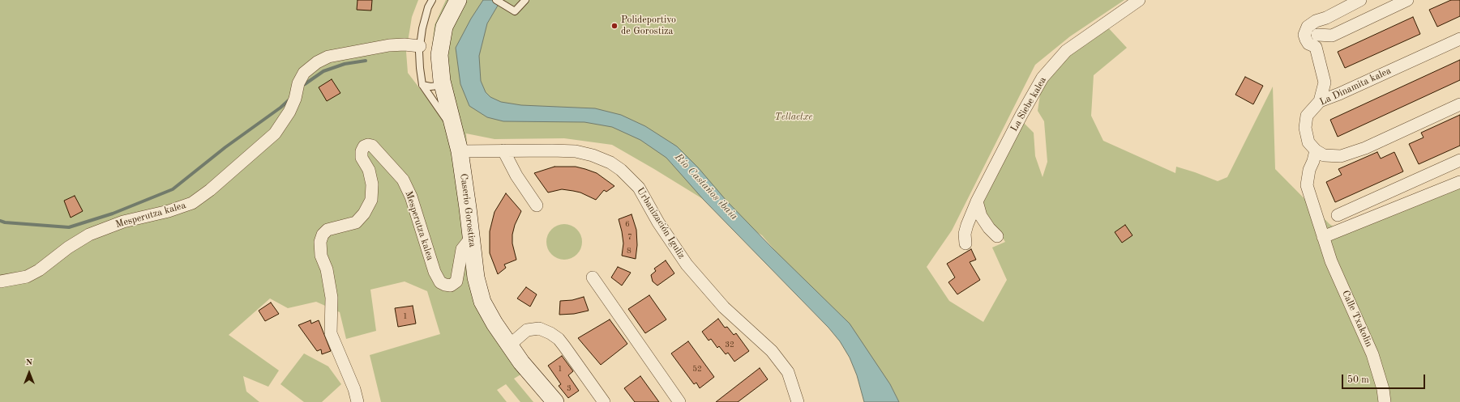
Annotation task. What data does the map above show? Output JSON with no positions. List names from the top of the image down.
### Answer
{
  "streets": {
    "street": [
      "La Dinamita kalea",
      "La Siebe kalea",
      "Caserio Gorostiza",
      "Mesperutza kalea",
      "Urbanización Iguliz",
      "Calle Txakolin"
    ]
  },
  "crossings": [
    ["La Dinamita kalea", "Calle Txakolin"],
    ["Caserio Gorostiza", "Mesperutza kalea"],
    ["Caserio Gorostiza", "Urbanización Iguliz"]
  ],
  "water": ["Río Castaños ibaia"],
  "parks": ["Tellaetxe"],
  "places": ["Polideportivo de Gorostiza"],
  "house_numbers": [
    "6",
    "7",
    "8",
    "1",
    "32",
    "1",
    "52",
    "3"
  ],
  "scale_bar": "50 m",
  "north": "top"
}
